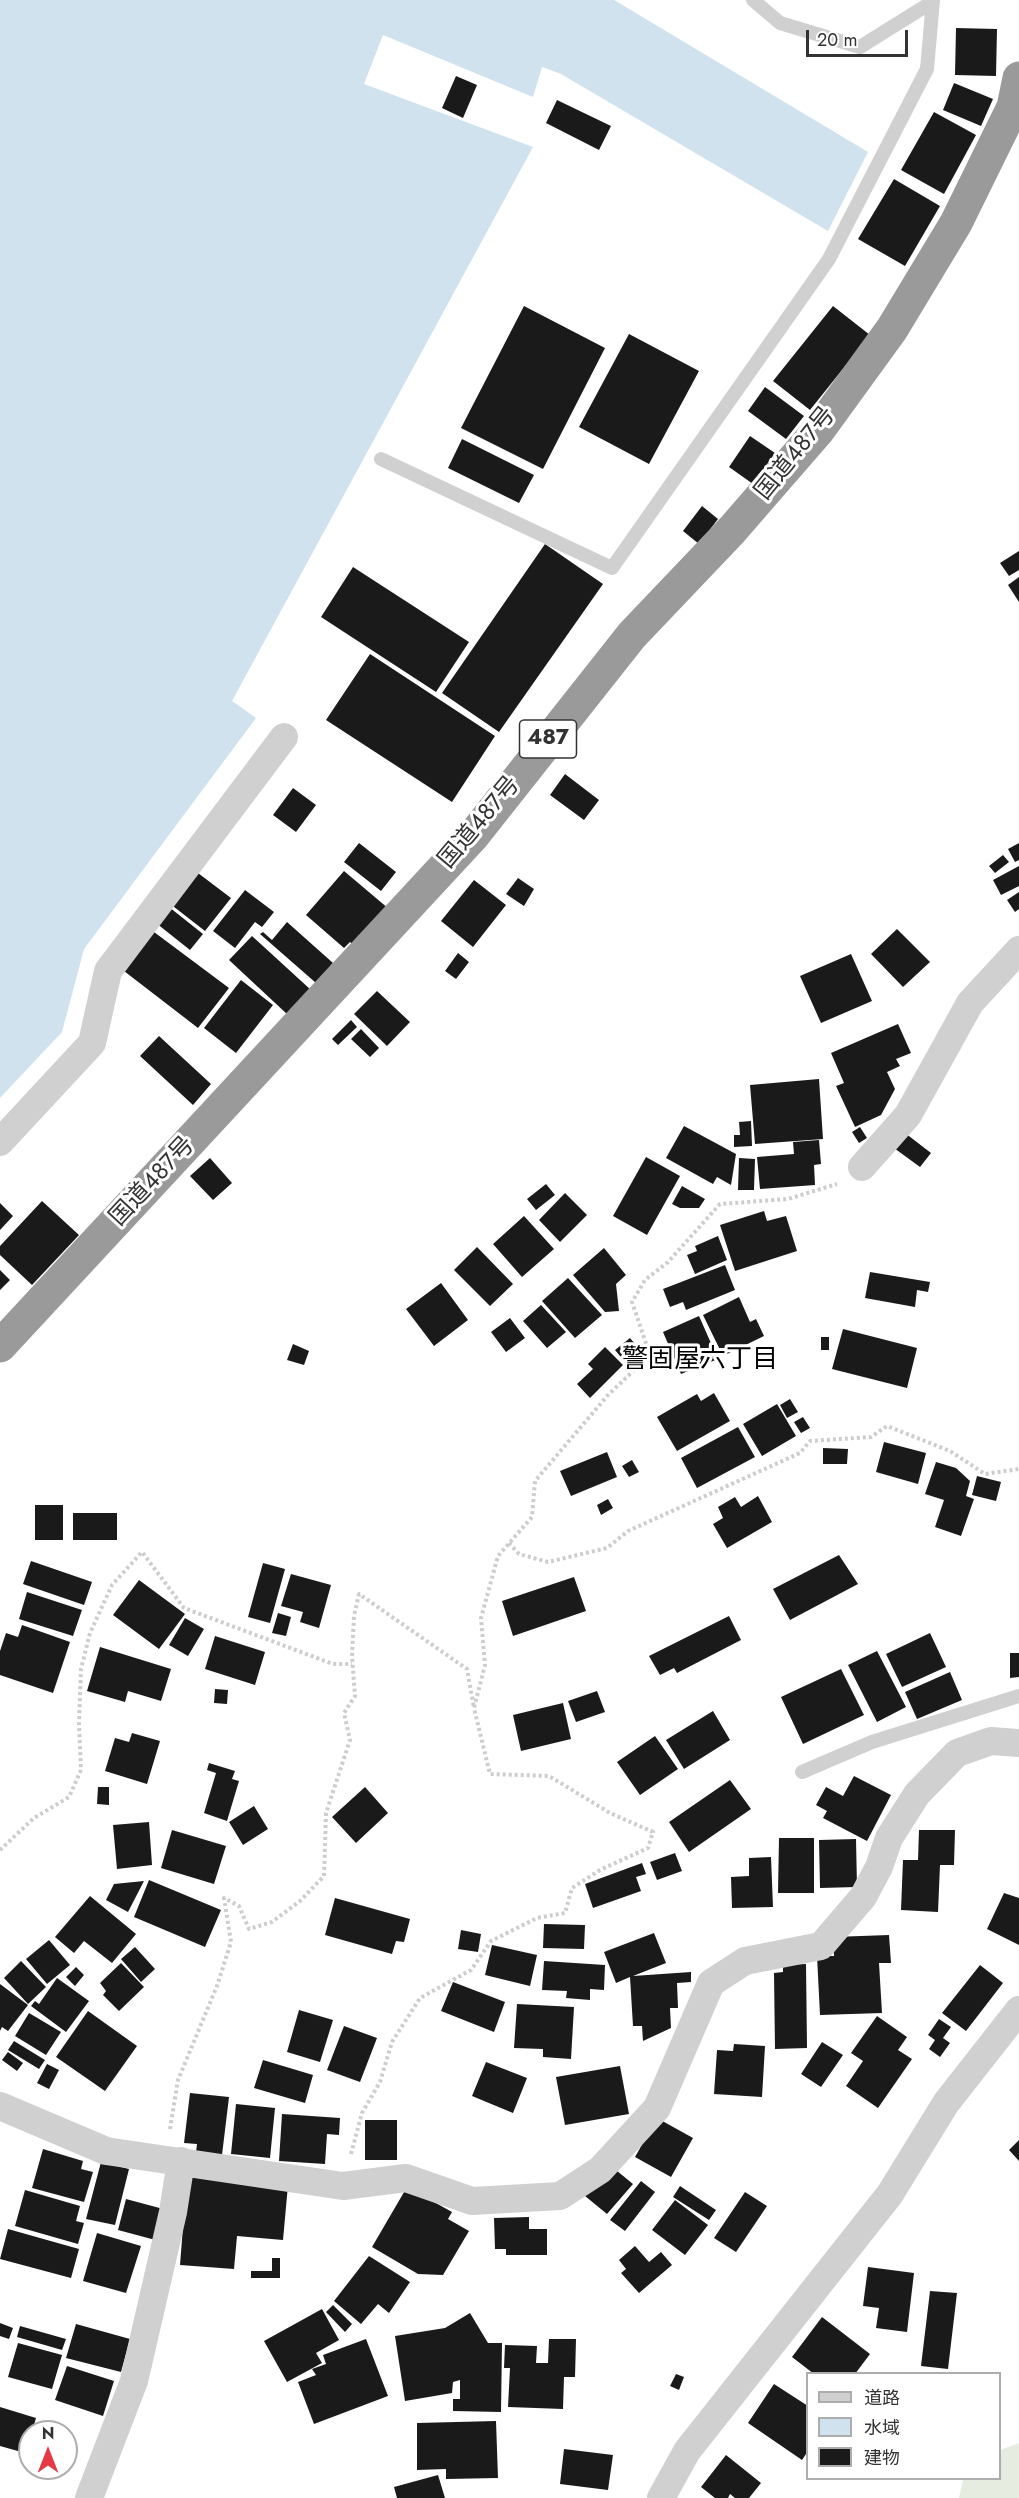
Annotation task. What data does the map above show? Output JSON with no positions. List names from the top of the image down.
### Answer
{
  "streets": {
    "highway": ["国道487号", "487"]
  },
  "districts": ["警固屋六丁目"],
  "legend": ["道路", "水域", "建物"],
  "scale_bar": "20 m",
  "north": "top"
}
